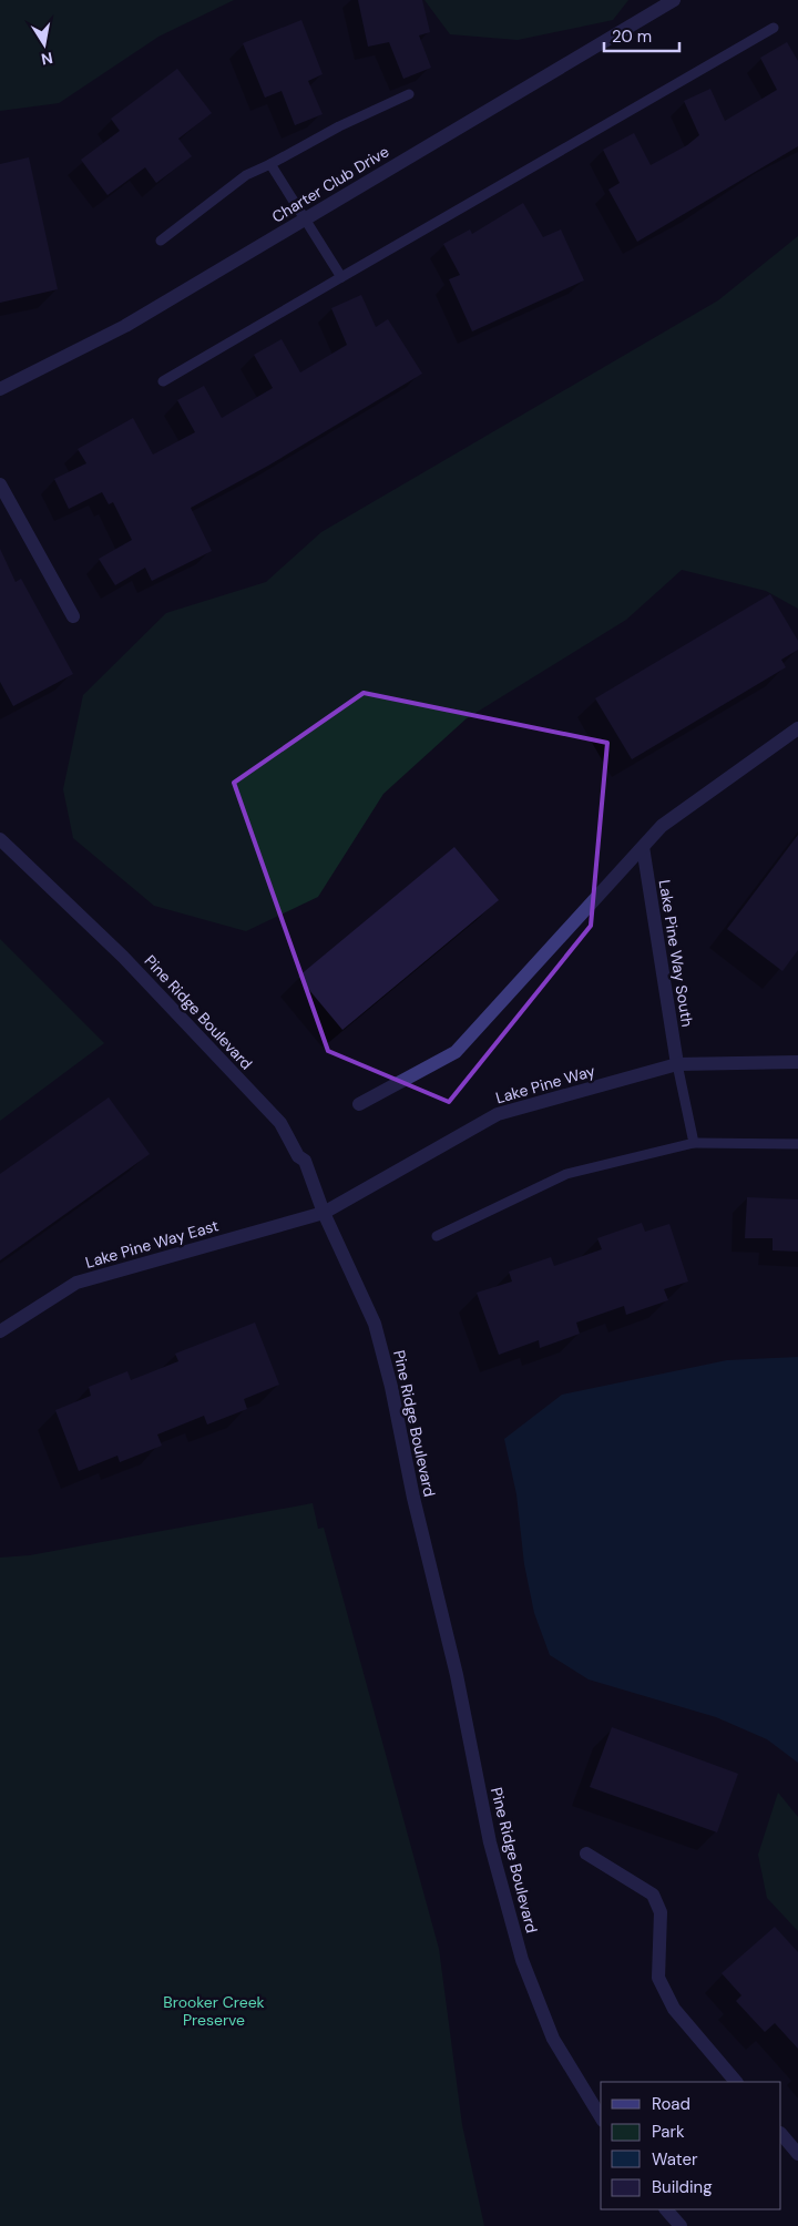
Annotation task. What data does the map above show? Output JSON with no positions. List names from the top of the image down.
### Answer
{
  "streets": {
    "street": [
      "Charter Club Drive",
      "Lake Pine Way South",
      "Pine Ridge Boulevard",
      "Lake Pine Way",
      "Lake Pine Way East"
    ]
  },
  "crossings": [
    ["Lake Pine Way South", "Lake Pine Way"],
    ["Pine Ridge Boulevard", "Lake Pine Way"],
    ["Pine Ridge Boulevard", "Lake Pine Way East"],
    ["Lake Pine Way", "Lake Pine Way East"]
  ],
  "parks": ["Brooker Creek Preserve"],
  "legend": [
    "Road",
    "Park",
    "Water",
    "Building"
  ],
  "scale_bar": "20 m",
  "north": "bottom"
}
